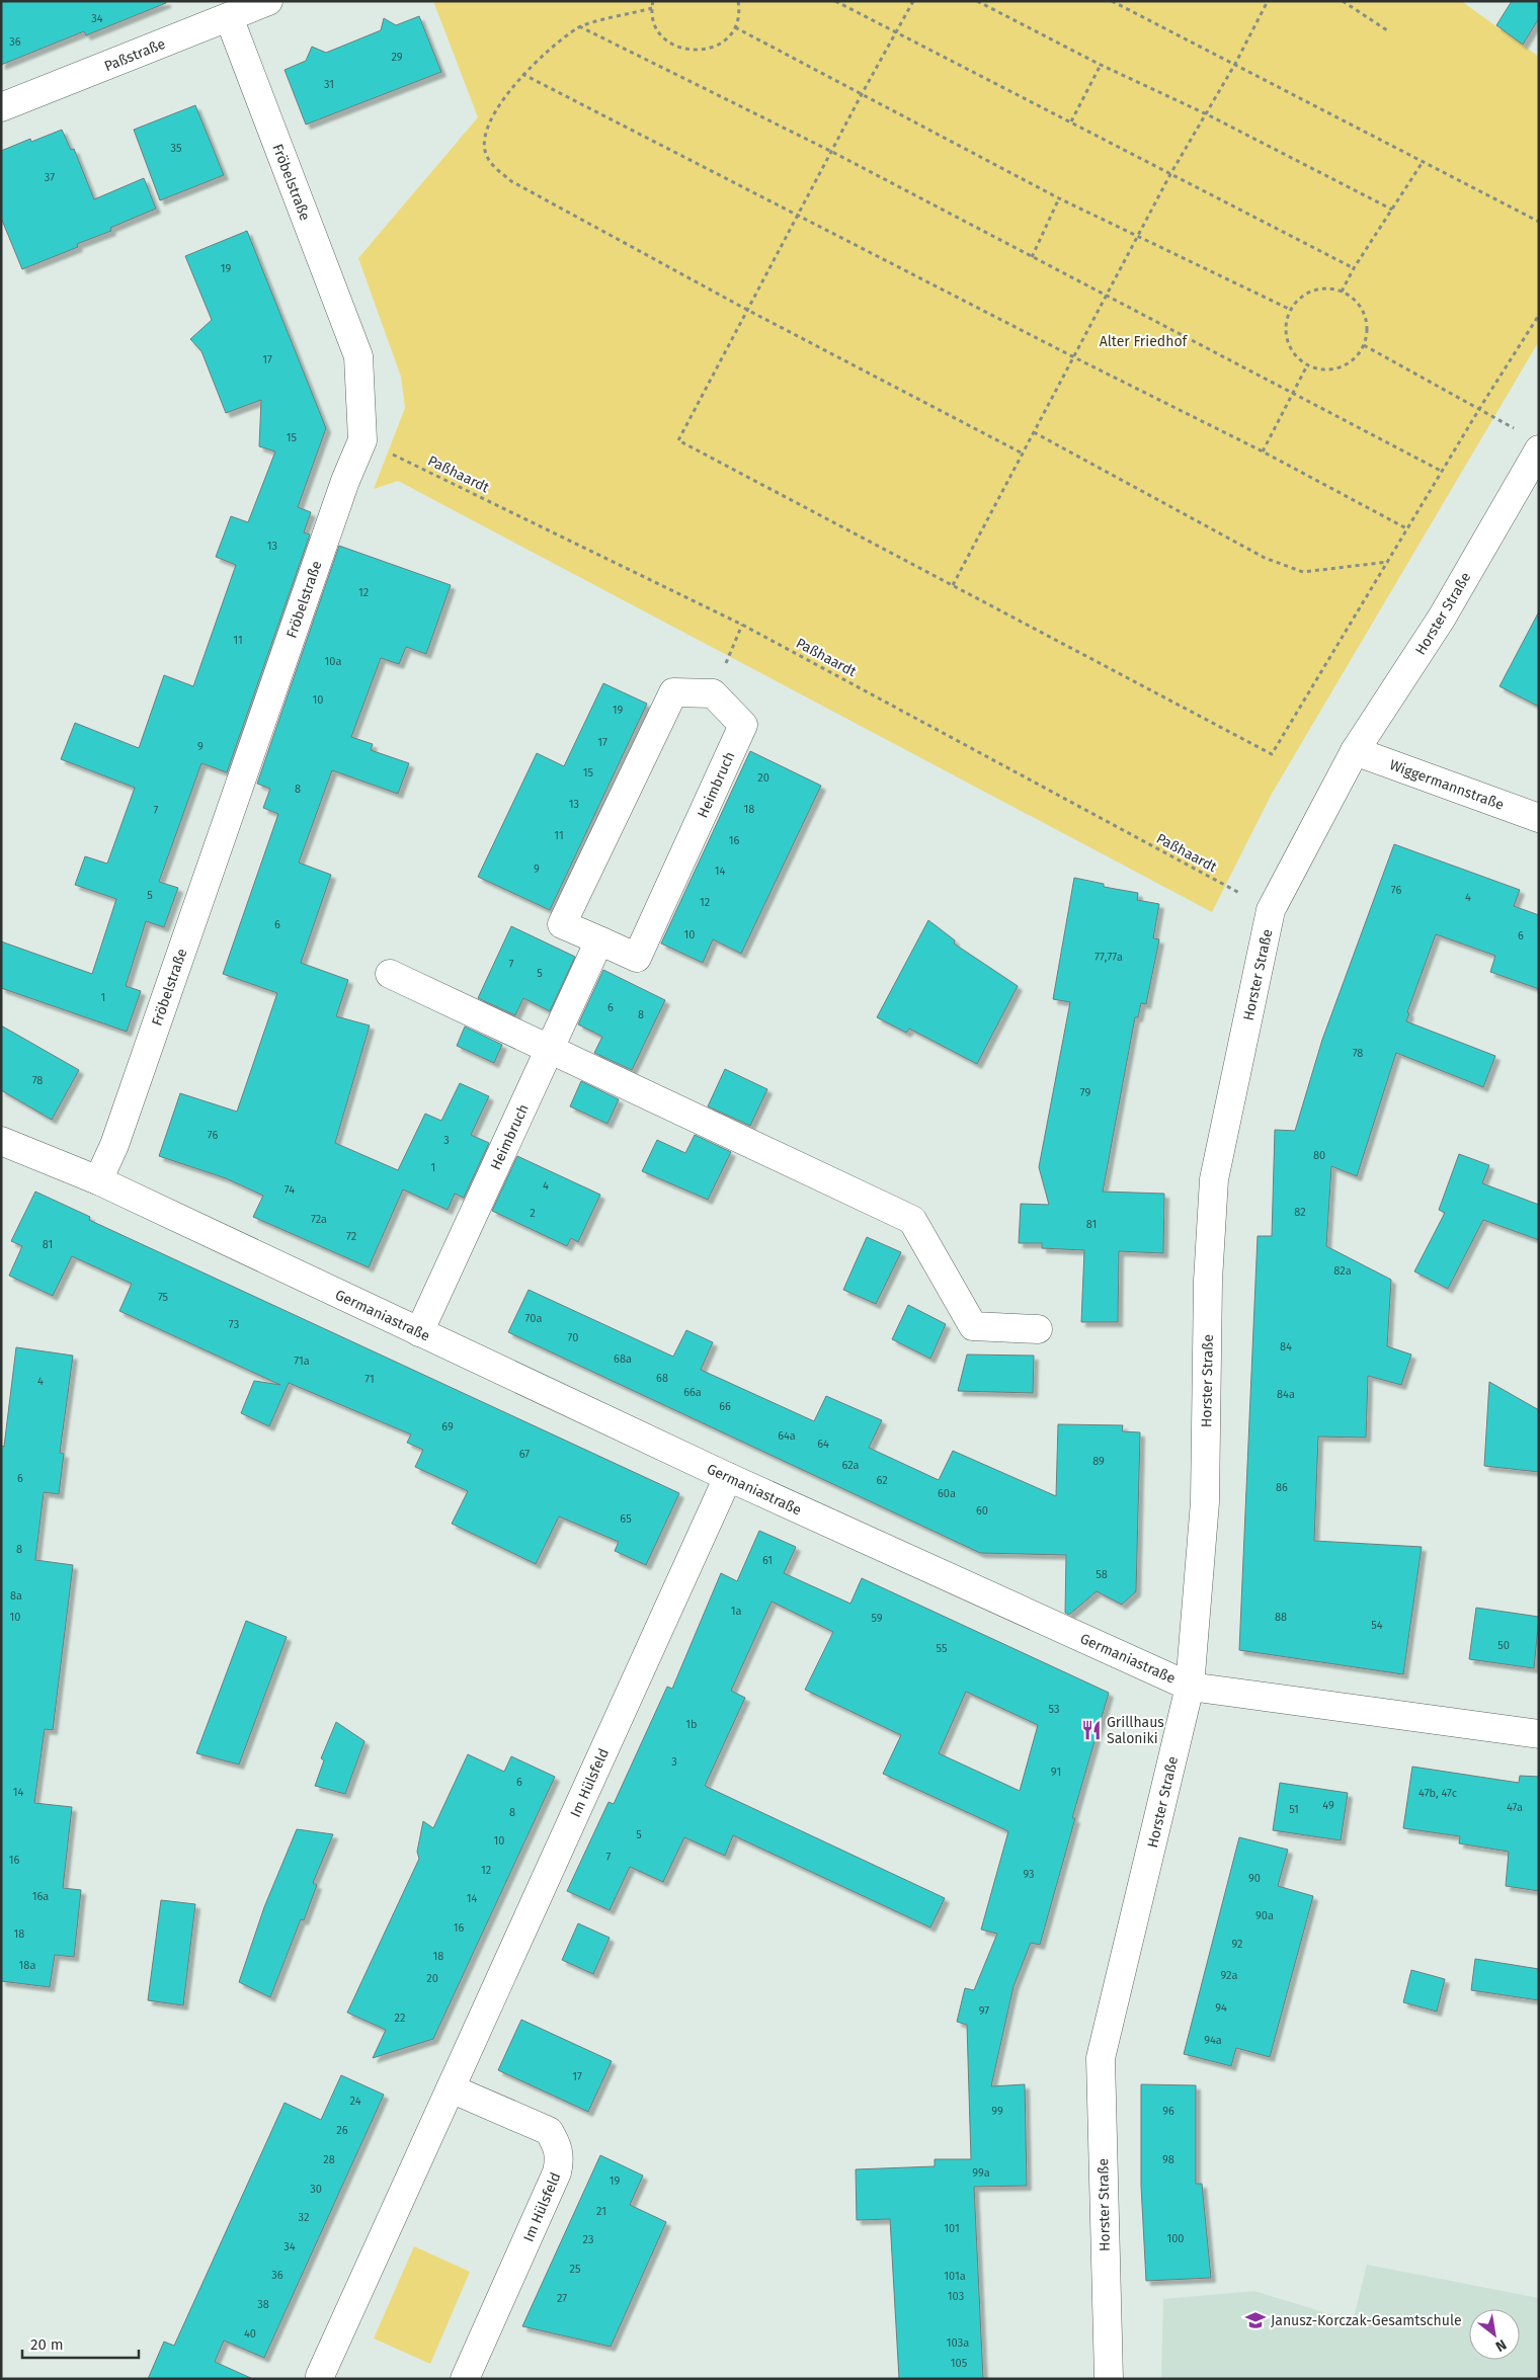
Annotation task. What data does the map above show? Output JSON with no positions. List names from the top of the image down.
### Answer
{
  "streets": {
    "street": [
      "Paßstraße",
      "Fröbelstraße",
      "Horster Straße",
      "Heimbruch",
      "Wiggermannstraße",
      "Germaniastraße",
      "Im Hülsfeld"
    ],
    "path": ["Paßhaardt"]
  },
  "crossings": [
    ["Paßstraße", "Fröbelstraße"],
    ["Fröbelstraße", "Paßhaardt"],
    ["Fröbelstraße", "Germaniastraße"],
    ["Paßhaardt", "Horster Straße"],
    ["Horster Straße", "Wiggermannstraße"],
    ["Horster Straße", "Germaniastraße"],
    ["Heimbruch", "Germaniastraße"],
    ["Germaniastraße", "Im Hülsfeld"]
  ],
  "parks": ["Alter Friedhof"],
  "places": {
    "restaurant": ["Grillhaus Saloniki"],
    "school or university": ["Janusz-Korczak-Gesamtschule"]
  },
  "house_numbers": [
    "34",
    "36",
    "29",
    "31",
    "35",
    "37",
    "19",
    "17",
    "15",
    "13",
    "12",
    "11",
    "10a",
    "10",
    "19",
    "17",
    "9",
    "15",
    "20",
    "8",
    "13",
    "18",
    "7",
    "11",
    "16",
    "9",
    "14",
    "76",
    "5",
    "4",
    "12",
    "6",
    "10",
    "6",
    "77,77a",
    "7",
    "5",
    "1",
    "6",
    "8",
    "78",
    "78",
    "79",
    "76",
    "3",
    "80",
    "1",
    "4",
    "74",
    "82",
    "2",
    "72a",
    "81",
    "72",
    "81",
    "82a",
    "75",
    "70a",
    "73",
    "70",
    "84",
    "68a",
    "71a",
    "68",
    "71",
    "4",
    "66a",
    "84a",
    "66",
    "69",
    "64a",
    "64",
    "67",
    "89",
    "62a",
    "6",
    "62",
    "86",
    "60a",
    "60",
    "65",
    "8",
    "61",
    "58",
    "8a",
    "1a",
    "10",
    "88",
    "59",
    "54",
    "50",
    "55",
    "53",
    "1b",
    "3",
    "91",
    "6",
    "14",
    "47b, 47c",
    "49",
    "47a",
    "51",
    "8",
    "5",
    "10",
    "7",
    "16",
    "12",
    "93",
    "90",
    "16a",
    "14",
    "90a",
    "16",
    "18",
    "92",
    "18",
    "18a",
    "92a",
    "20",
    "94",
    "97",
    "22",
    "94a",
    "17",
    "24",
    "99",
    "96",
    "26",
    "28",
    "98",
    "99a",
    "19",
    "30",
    "21",
    "32",
    "101",
    "100",
    "23",
    "34",
    "25",
    "36",
    "101a",
    "103",
    "27",
    "38",
    "40",
    "103a",
    "105"
  ],
  "scale_bar": "20 m",
  "north": "bottom right"
}
